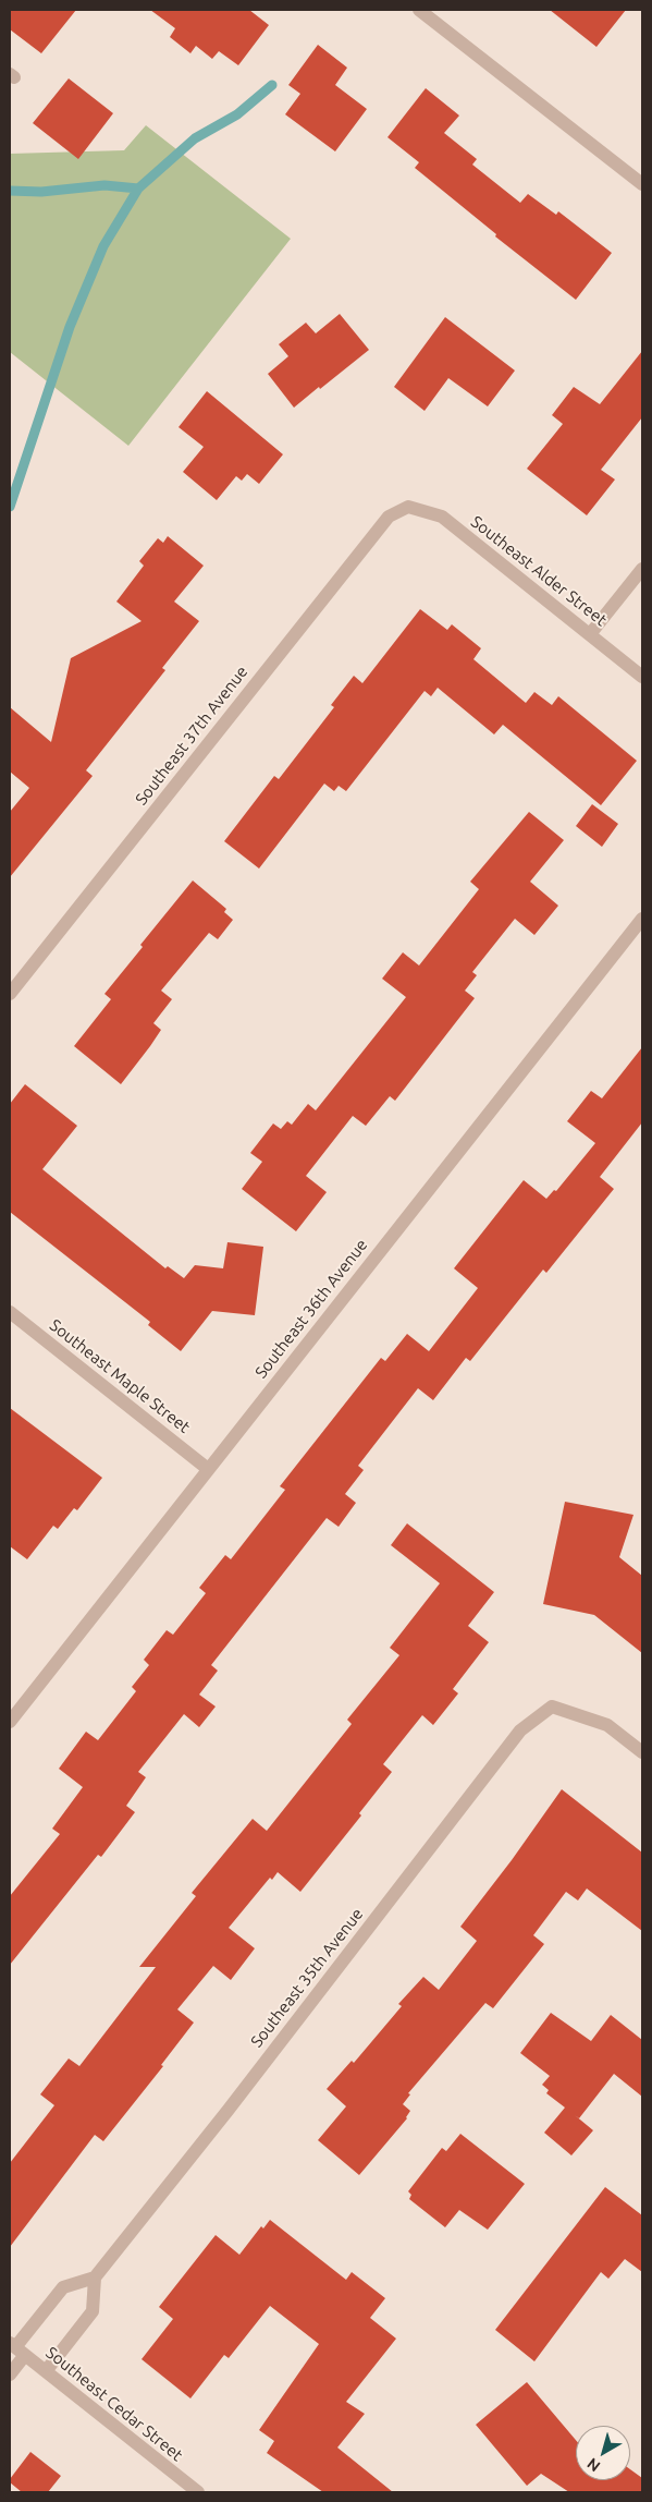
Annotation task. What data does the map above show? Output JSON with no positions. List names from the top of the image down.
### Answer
{
  "streets": {
    "street": [
      "Southeast Alder Street",
      "Southeast 37th Avenue",
      "Southeast 36th Avenue",
      "Southeast Maple Street",
      "Southeast 35th Avenue",
      "Southeast Cedar Street"
    ]
  },
  "crossings": [
    ["Southeast Alder Street", "Southeast 37th Avenue"],
    ["Southeast 36th Avenue", "Southeast Maple Street"]
  ],
  "north": "bottom left"
}
